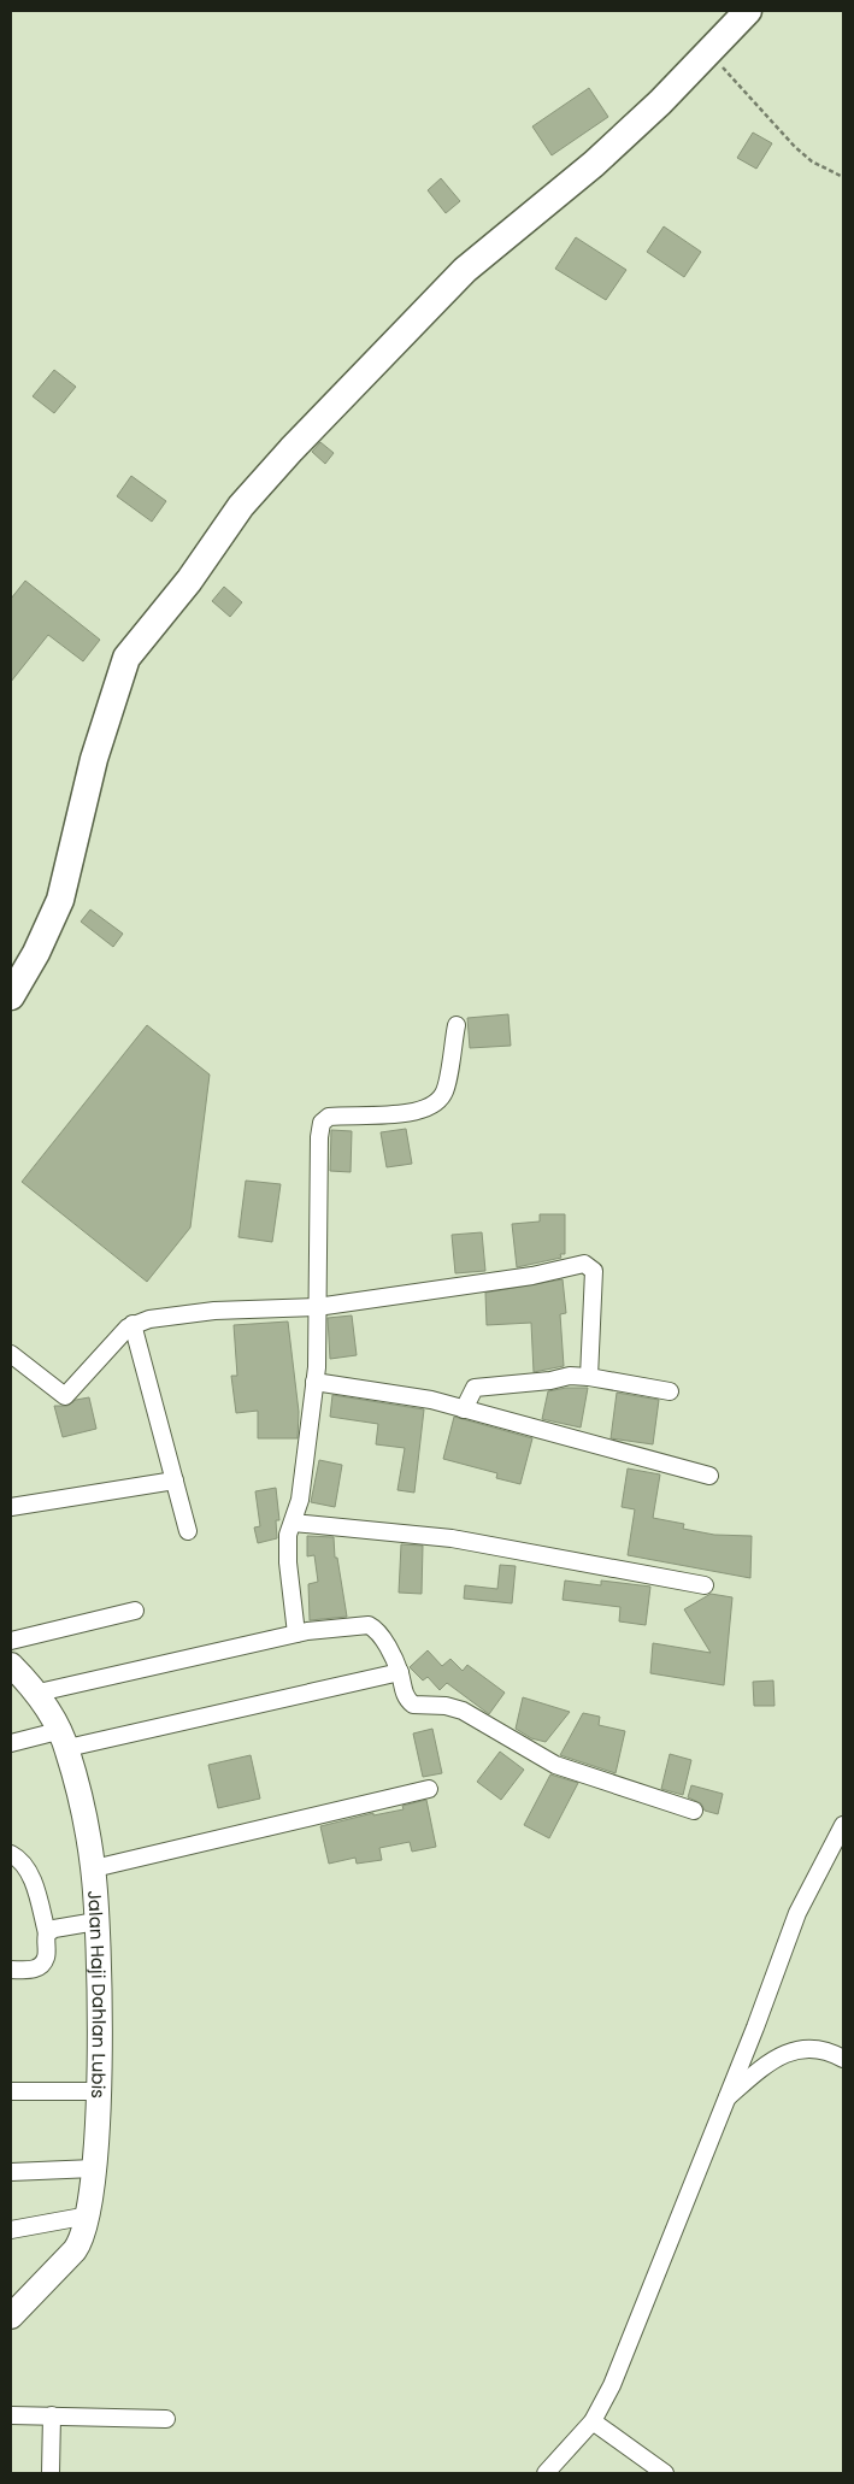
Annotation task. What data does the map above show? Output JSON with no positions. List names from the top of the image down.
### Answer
{
  "streets": {
    "street": ["Jalan Haji Dahlan Lubis"]
  }
}
